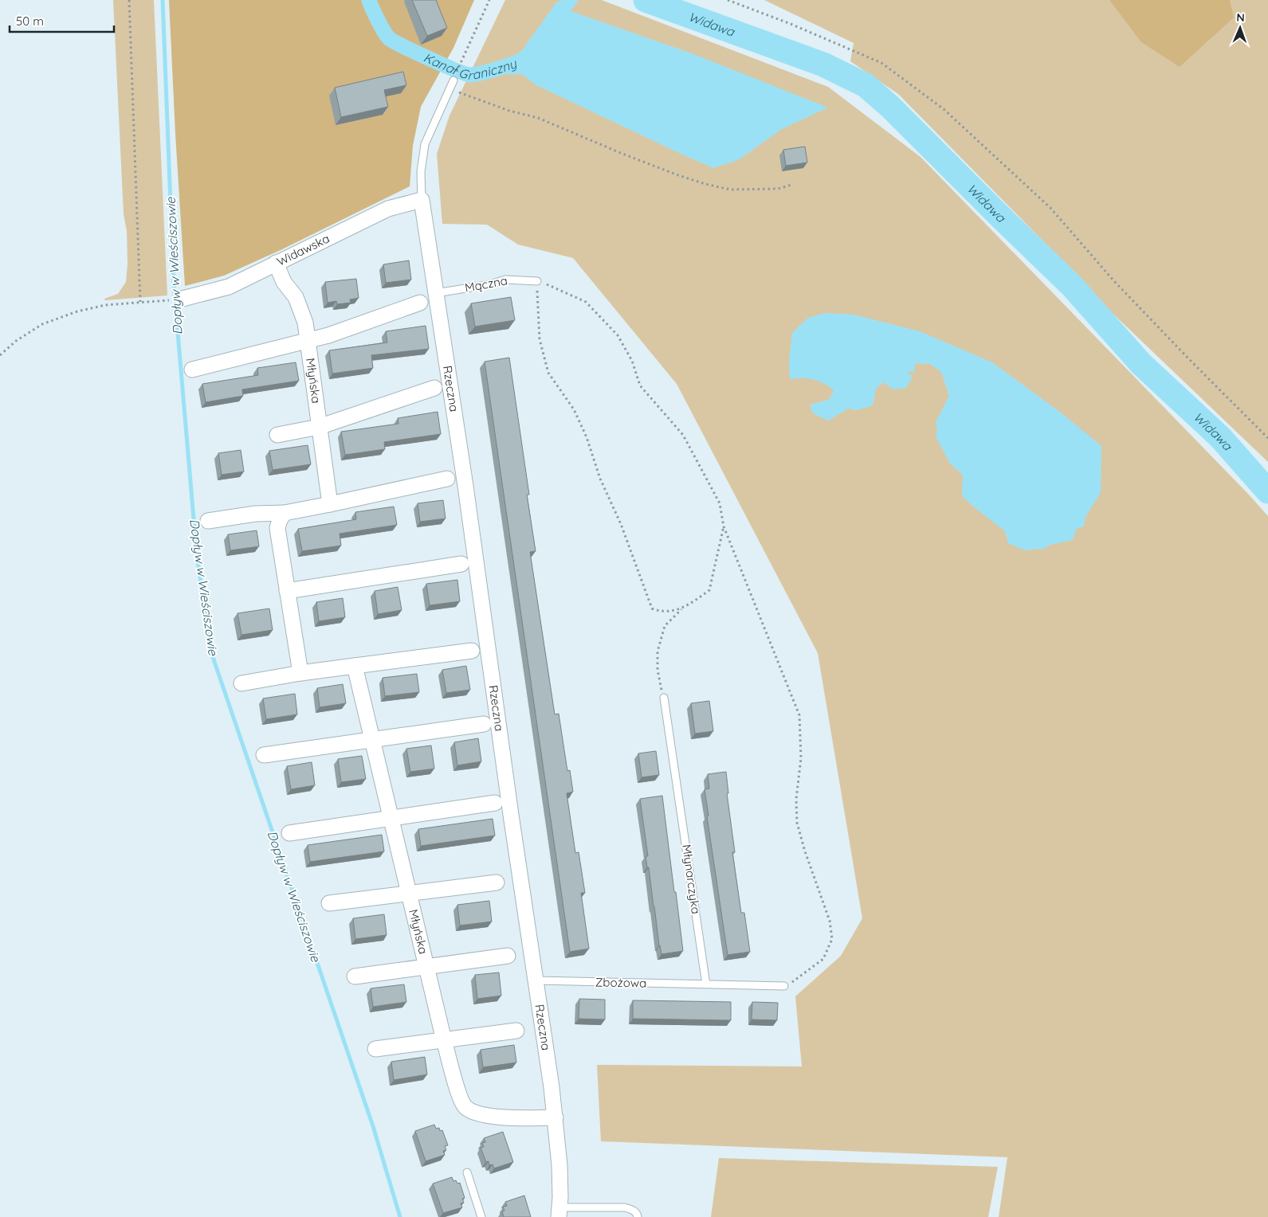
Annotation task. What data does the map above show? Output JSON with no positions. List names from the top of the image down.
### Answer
{
  "streets": {
    "street": ["Widawska", "Młyńska", "Rzeczna"],
    "lane": ["Mączna", "Młynarczyka", "Zbożowa"]
  },
  "crossings": [
    ["Widawska", "Młyńska"],
    ["Widawska", "Rzeczna"],
    ["Mączna", "Rzeczna"],
    ["Młyńska", "Rzeczna"],
    ["Rzeczna", "Zbożowa"],
    ["Młynarczyka", "Zbożowa"]
  ],
  "water": ["Widawa", "Kanał Graniczny", "Dopływ w Wieściszowie"],
  "scale_bar": "50 m",
  "north": "top"
}
